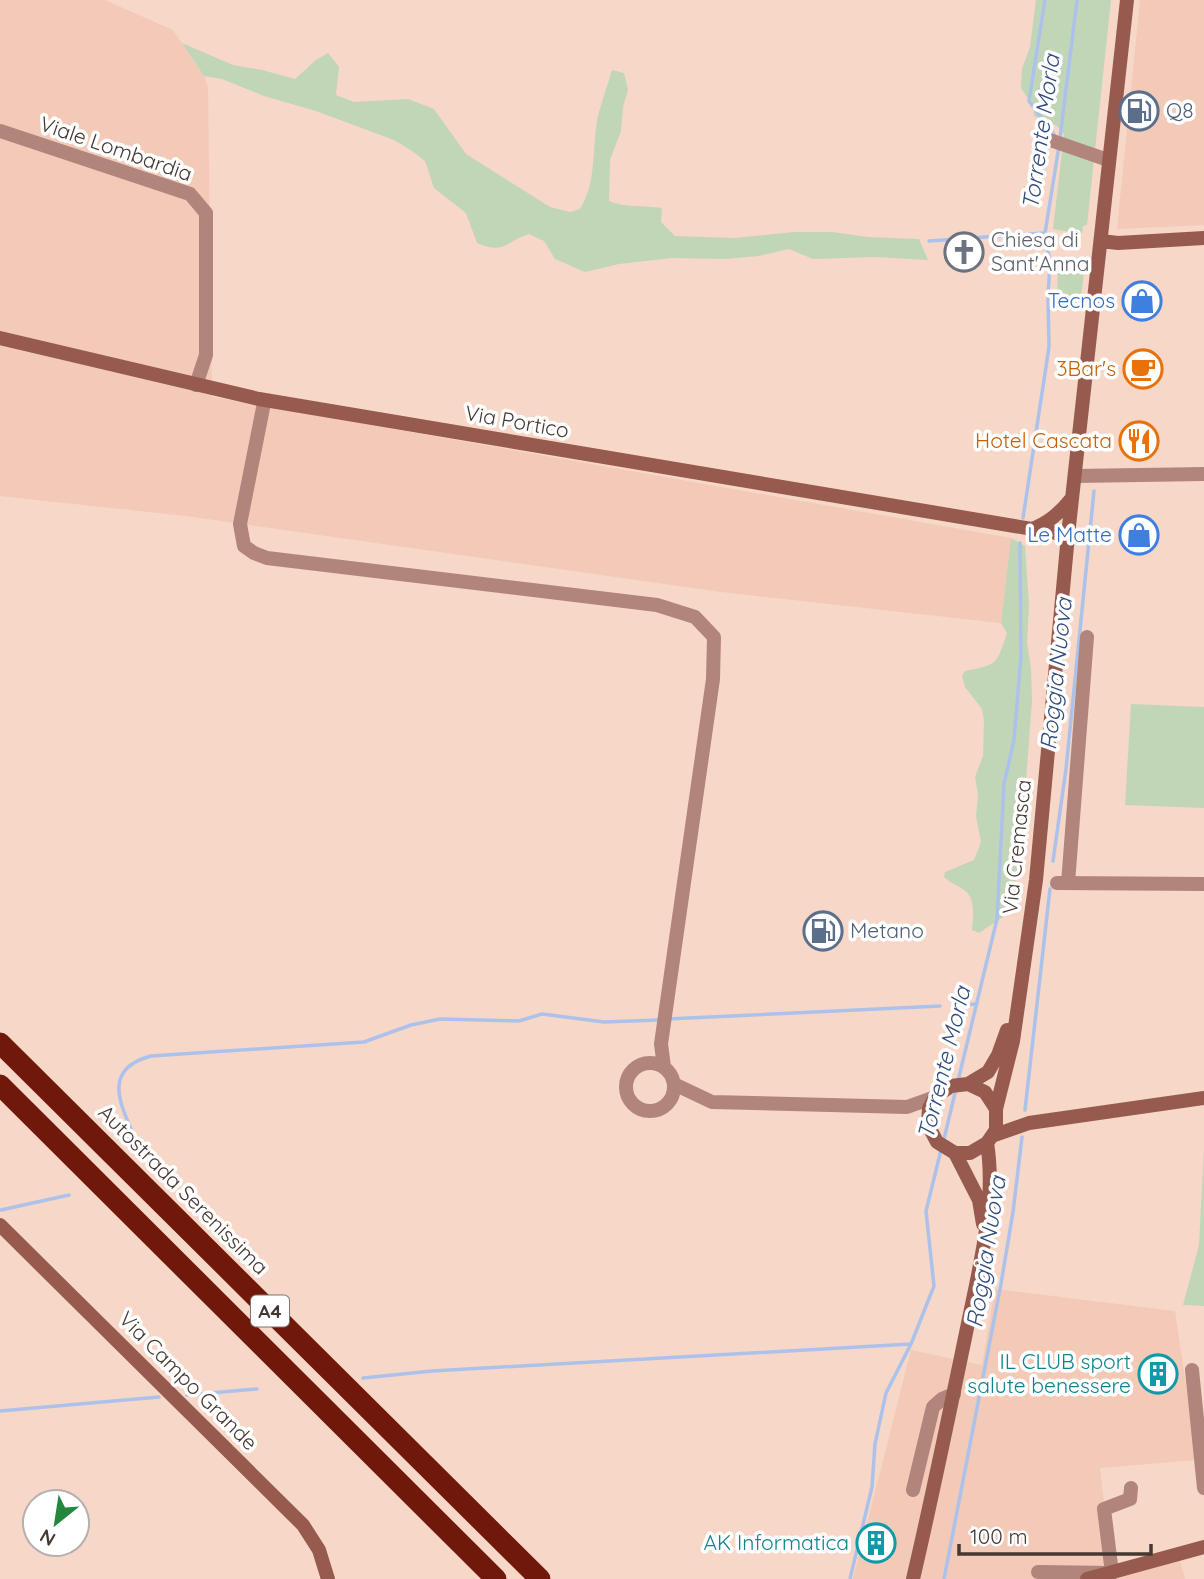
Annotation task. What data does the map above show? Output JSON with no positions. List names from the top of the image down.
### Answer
{
  "streets": {
    "highway": ["Autostrada Serenissima", "A4"],
    "main road": ["Via Portico", "Via Cremasca", "Via Campo Grande"],
    "street": ["Viale Lombardia"]
  },
  "crossings": [
    ["Viale Lombardia", "Via Portico"],
    ["Via Portico", "Via Cremasca"]
  ],
  "water": ["Torrente Morla", "Roggia Nuova"],
  "places": {
    "fuel station": ["Q8", "Metano"],
    "church": ["Chiesa di Sant'Anna"],
    "shop": ["Tecnos", "Le Matte"],
    "cafe": ["3Bar's"],
    "restaurant": ["Hotel Cascata"],
    "building": ["IL CLUB sport salute benessere", "AK Informatica"]
  },
  "scale_bar": "100 m",
  "north": "bottom left"
}
